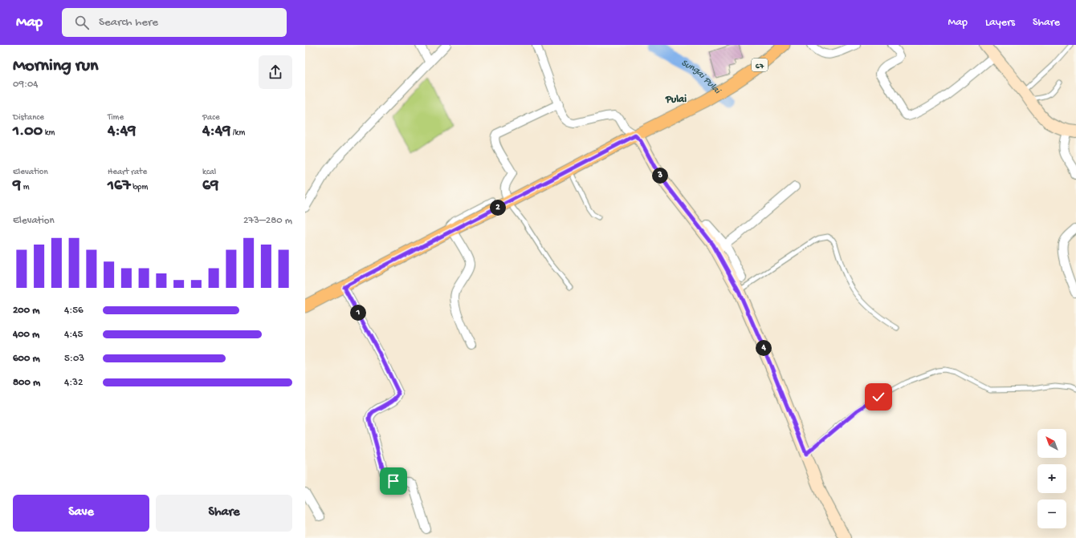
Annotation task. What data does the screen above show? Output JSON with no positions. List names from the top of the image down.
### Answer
{
  "streets": {
    "main road": ["67"]
  },
  "districts": ["Pulai"],
  "water": ["Sungai Pulai"],
  "north": "top left",
  "page": {
    "header": "Map",
    "search": "Search here",
    "nav": ["Map", "Layers", "Share"],
    "heading": ["Morning run", "09:04"],
    "stats": [
      ["Distance", "1.00 km"],
      ["Time", "4:49"],
      ["Pace", "4:49 /km"],
      ["Elevation", "9 m"],
      ["Heart rate", "167 bpm"],
      ["kcal", "69"]
    ],
    "pins": [
      "3",
      "2",
      "1",
      "4"
    ],
    "chart": ["Elevation", "273–280 m"],
    "list": [
      {
        "name": "200 m",
        "note": "4:56"
      },
      {
        "name": "400 m",
        "note": "4:45"
      },
      {
        "name": "600 m",
        "note": "5:03"
      },
      {
        "name": "800 m",
        "note": "4:32"
      }
    ],
    "map_buttons": ["+", "−"],
    "buttons": ["Save", "Share"]
  }
}
